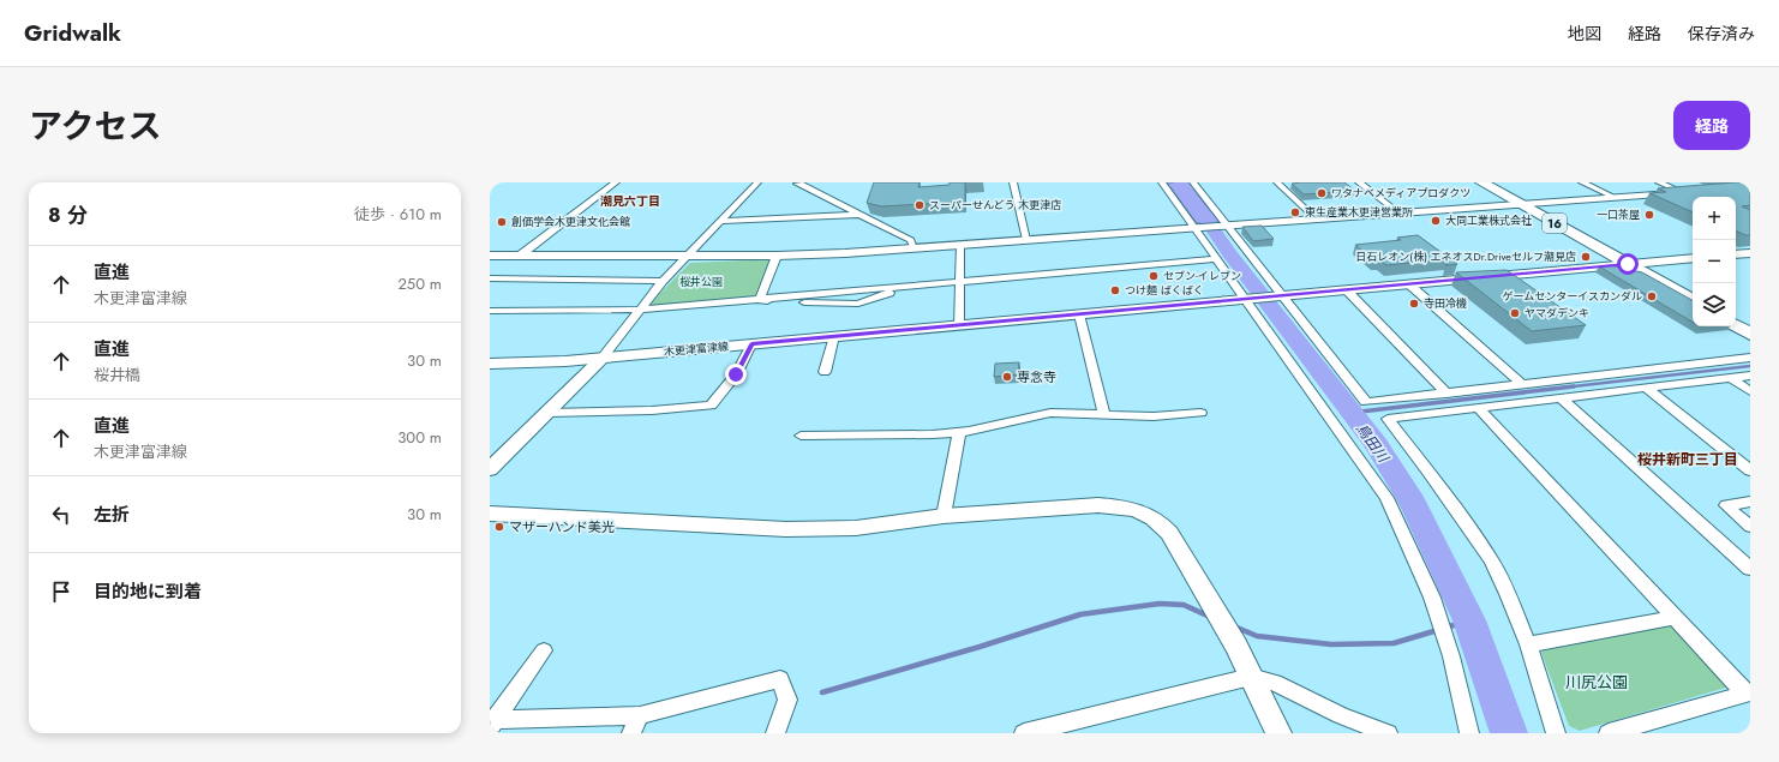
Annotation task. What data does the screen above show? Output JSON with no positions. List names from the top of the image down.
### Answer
{
  "streets": {
    "highway": ["16"],
    "main road": ["木更津富津線"]
  },
  "districts": ["潮見六丁目", "桜井新町三丁目"],
  "water": ["鳥田川"],
  "parks": ["桜井公園", "川尻公園"],
  "places": [
    "ワタナベメディアプロダクツ",
    "スーパーせんどう 木更津店",
    "東生産業木更津営業所",
    "一口茶屋",
    "大同工業株式会社",
    "創価学会木更津文化会館",
    "日石レオン(株) エネオスDr.Driveセルフ潮見店",
    "セブン-イレブン",
    "つけ麺 ばくばく",
    "ゲームセンターイスカンダル",
    "寺田冷機",
    "ヤマダデンキ",
    "専念寺",
    "マザーハンド美光"
  ],
  "page": {
    "header": "Gridwalk",
    "nav": ["地図", "経路", "保存済み"],
    "title": "アクセス",
    "buttons": "経路",
    "heading": ["8 分", "徒歩 · 610 m"],
    "map_buttons": ["+", "−"],
    "list": [
      ["直進", "木更津富津線", "250 m"],
      ["直進", "桜井橋", "30 m"],
      ["直進", "木更津富津線", "300 m"],
      ["左折", "30 m"],
      "目的地に到着"
    ]
  }
}
